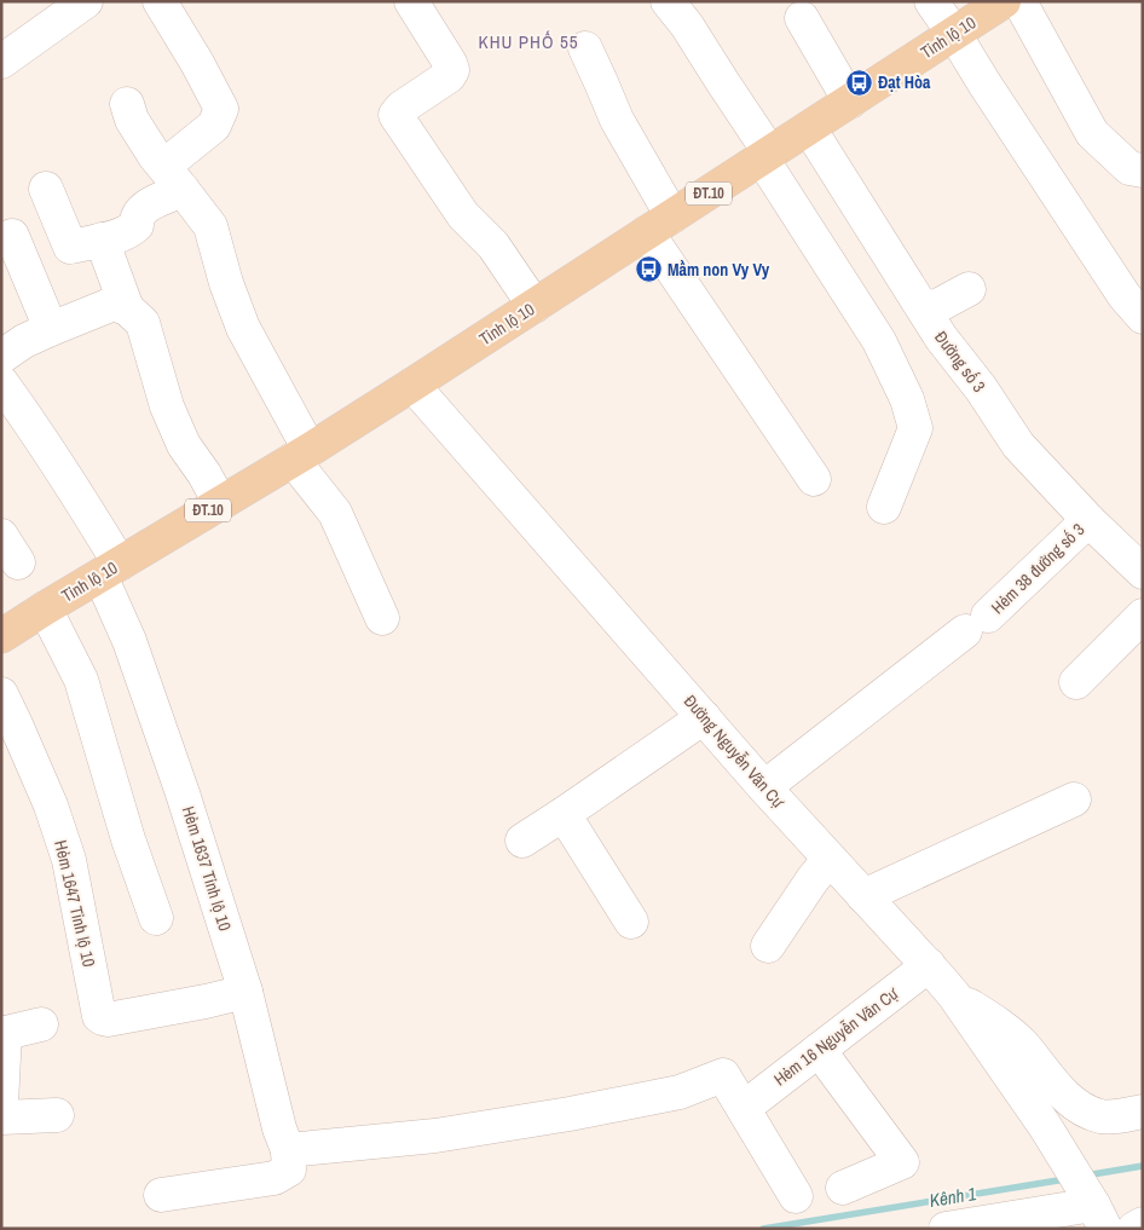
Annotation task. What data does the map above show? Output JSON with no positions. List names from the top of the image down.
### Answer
{
  "streets": {
    "main road": ["Tỉnh lộ 10", "ĐT.10"],
    "street": [
      "Đường số 3",
      "Hẻm 38 đường số 3",
      "Đường Nguyễn Văn Cự",
      "Hẻm 1637 Tỉnh lộ 10",
      "Hẻm 1647 Tỉnh lộ 10",
      "Hẻm 16 Nguyễn Văn Cự"
    ]
  },
  "crossings": [
    ["Tỉnh lộ 10", "Đường số 3"],
    ["Tỉnh lộ 10", "Đường Nguyễn Văn Cự"],
    ["Tỉnh lộ 10", "Hẻm 1637 Tỉnh lộ 10"],
    ["Đường số 3", "Hẻm 38 đường số 3"],
    ["Hẻm 38 đường số 3", "Đường Nguyễn Văn Cự"],
    ["Đường Nguyễn Văn Cự", "Hẻm 16 Nguyễn Văn Cự"],
    ["Hẻm 1637 Tỉnh lộ 10", "Hẻm 1647 Tỉnh lộ 10"]
  ],
  "districts": ["KHU PHỐ 55"],
  "water": ["Kênh 1"],
  "places": {
    "bus stop": ["Đạt Hòa", "Mầm non Vy Vy"]
  }
}
